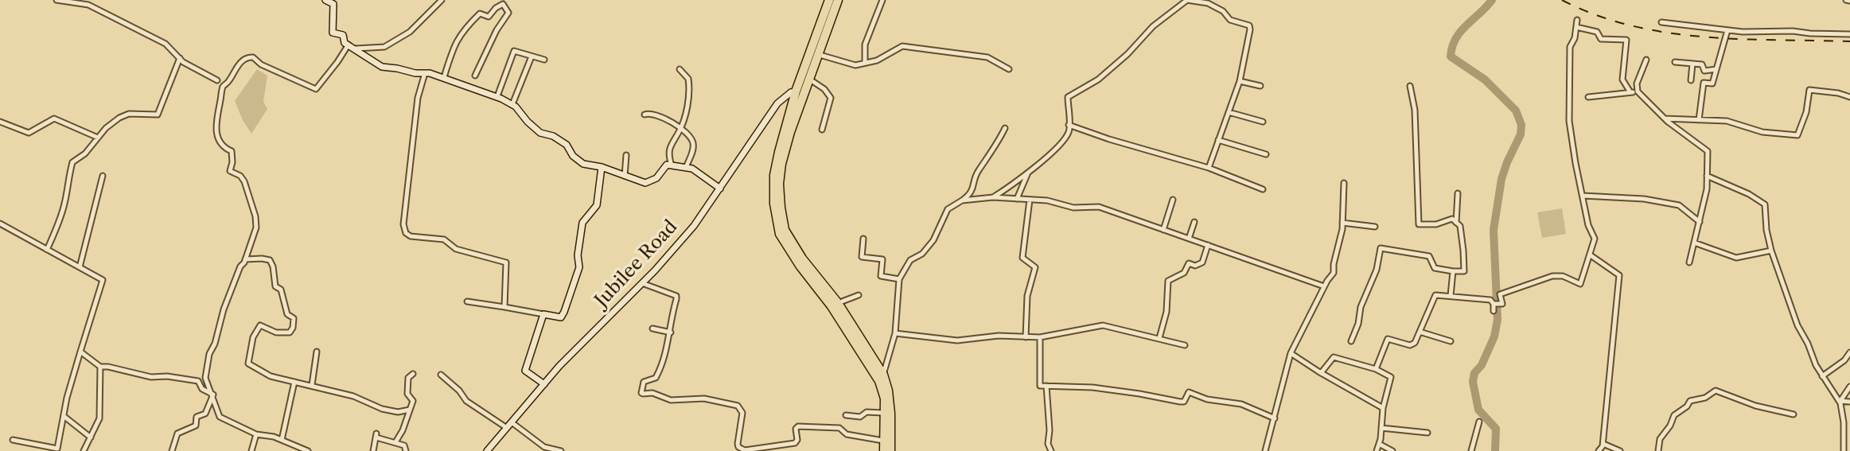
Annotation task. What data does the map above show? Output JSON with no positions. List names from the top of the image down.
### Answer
{
  "streets": {
    "street": ["Jubilee Road"]
  }
}
